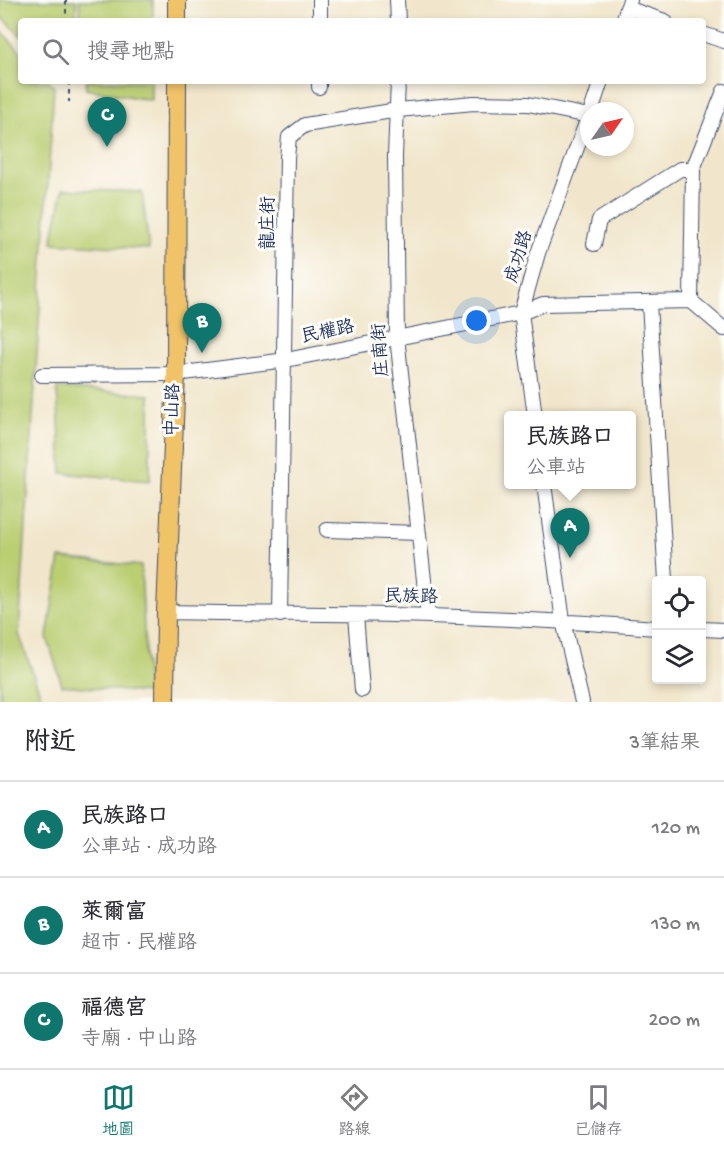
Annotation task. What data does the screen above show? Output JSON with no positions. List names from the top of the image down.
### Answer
{
  "streets": {
    "main road": ["中山路"],
    "street": [
      "龍庄街",
      "成功路",
      "民權路",
      "庄南街",
      "民族路"
    ]
  },
  "crossings": [
    ["龍庄街", "民權路"],
    ["龍庄街", "庄南街"],
    ["龍庄街", "民族路"],
    ["成功路", "民權路"],
    ["民權路", "庄南街"],
    ["民權路", "中山路"],
    ["庄南街", "民族路"],
    ["中山路", "民族路"]
  ],
  "north": "top right",
  "page": {
    "search": "搜尋地點",
    "pins": ["C", "B", "A"],
    "popup": ["民族路口", "公車站"],
    "heading": ["附近", "3筆結果"],
    "list": [
      {
        "mark": "A",
        "name": "民族路口",
        "note": "公車站 · 成功路",
        "value": "120 m"
      },
      {
        "mark": "B",
        "name": "萊爾富",
        "note": "超市 · 民權路",
        "value": "130 m"
      },
      {
        "mark": "C",
        "name": "福德宮",
        "note": "寺廟 · 中山路",
        "value": "200 m"
      }
    ],
    "nav": ["地圖", "路線", "已儲存"]
  }
}
